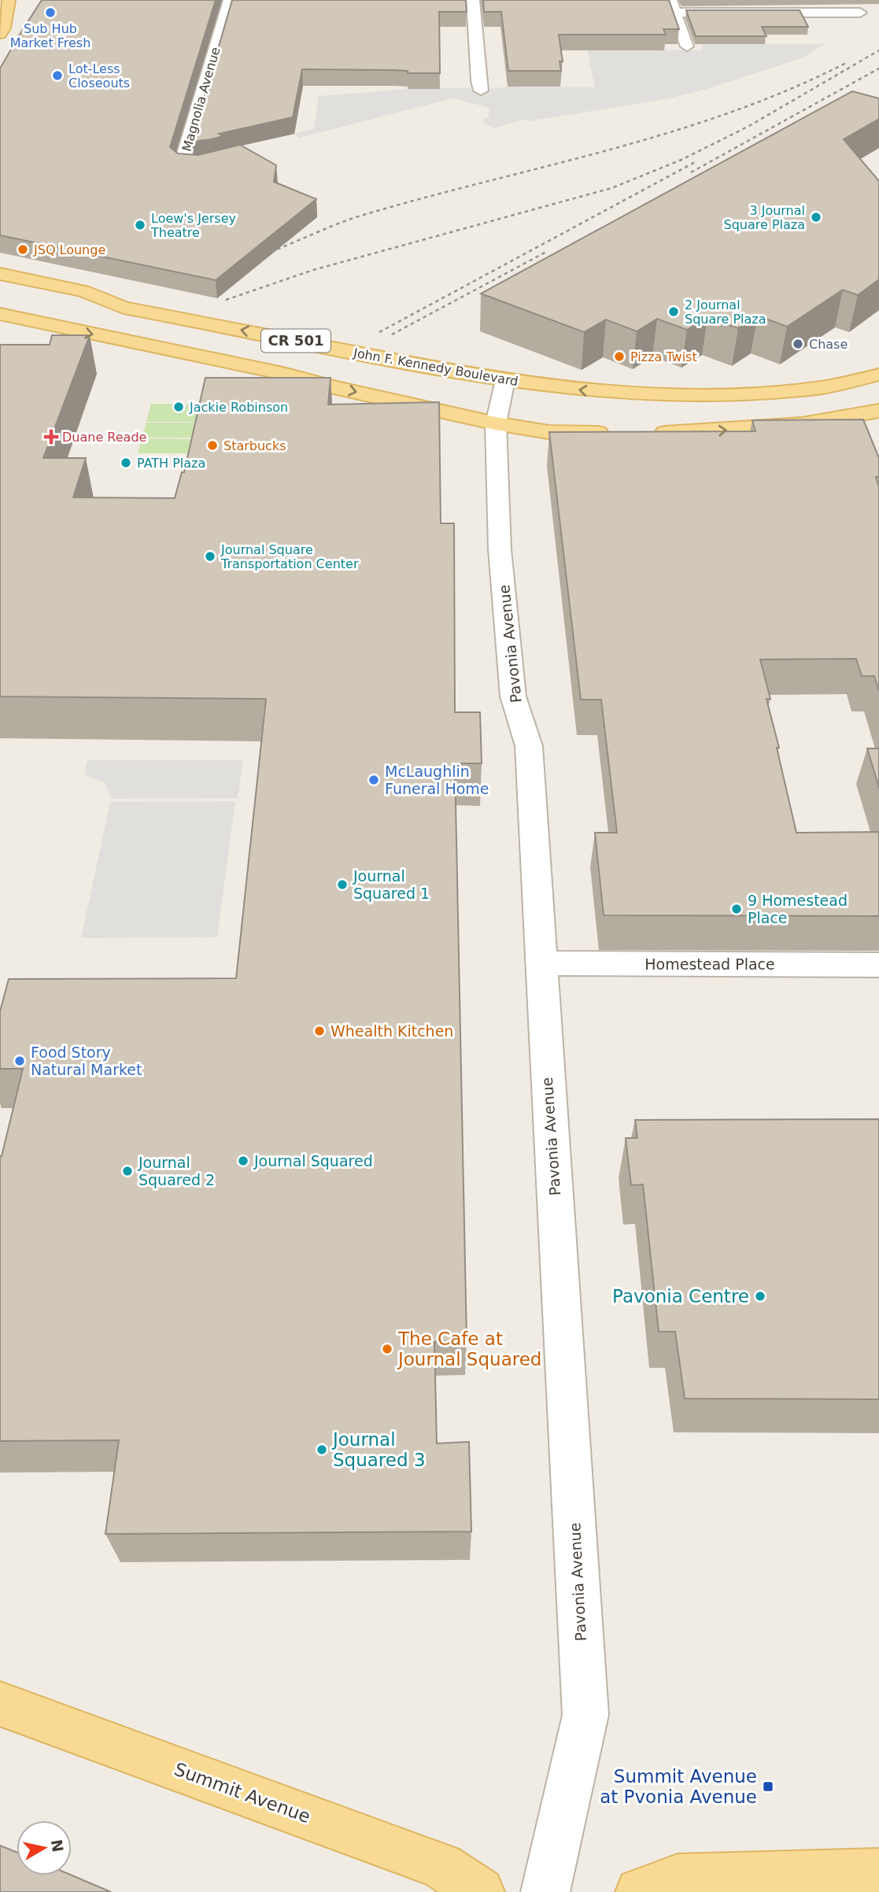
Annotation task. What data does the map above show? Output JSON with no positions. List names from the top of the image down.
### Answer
{
  "streets": {
    "main road": ["CR 501", "John F. Kennedy Boulevard", "Summit Avenue"],
    "street": ["Magnolia Avenue", "Pavonia Avenue", "Homestead Place"]
  },
  "crossings": [
    ["CR 501", "Pavonia Avenue"],
    ["John F. Kennedy Boulevard", "Pavonia Avenue"],
    ["Pavonia Avenue", "Homestead Place"]
  ],
  "places": {
    "other": [
      "Sub Hub Market Fresh",
      "Lot-Less Closeouts",
      "3 Journal Square Plaza",
      "Loew's Jersey Theatre",
      "JSQ Lounge",
      "2 Journal Square Plaza",
      "Chase",
      "Pizza Twist",
      "Jackie Robinson",
      "Starbucks",
      "PATH Plaza",
      "Journal Square Transportation Center",
      "McLaughlin Funeral Home",
      "Journal Squared 1",
      "9 Homestead Place",
      "Whealth Kitchen",
      "Food Story Natural Market",
      "Journal Squared",
      "Journal Squared 2",
      "Pavonia Centre",
      "The Cafe at Journal Squared",
      "Journal Squared 3"
    ],
    "health": ["Duane Reade"],
    "transit": ["Summit Avenue at Pvonia Avenue"]
  },
  "north": "right"
}
